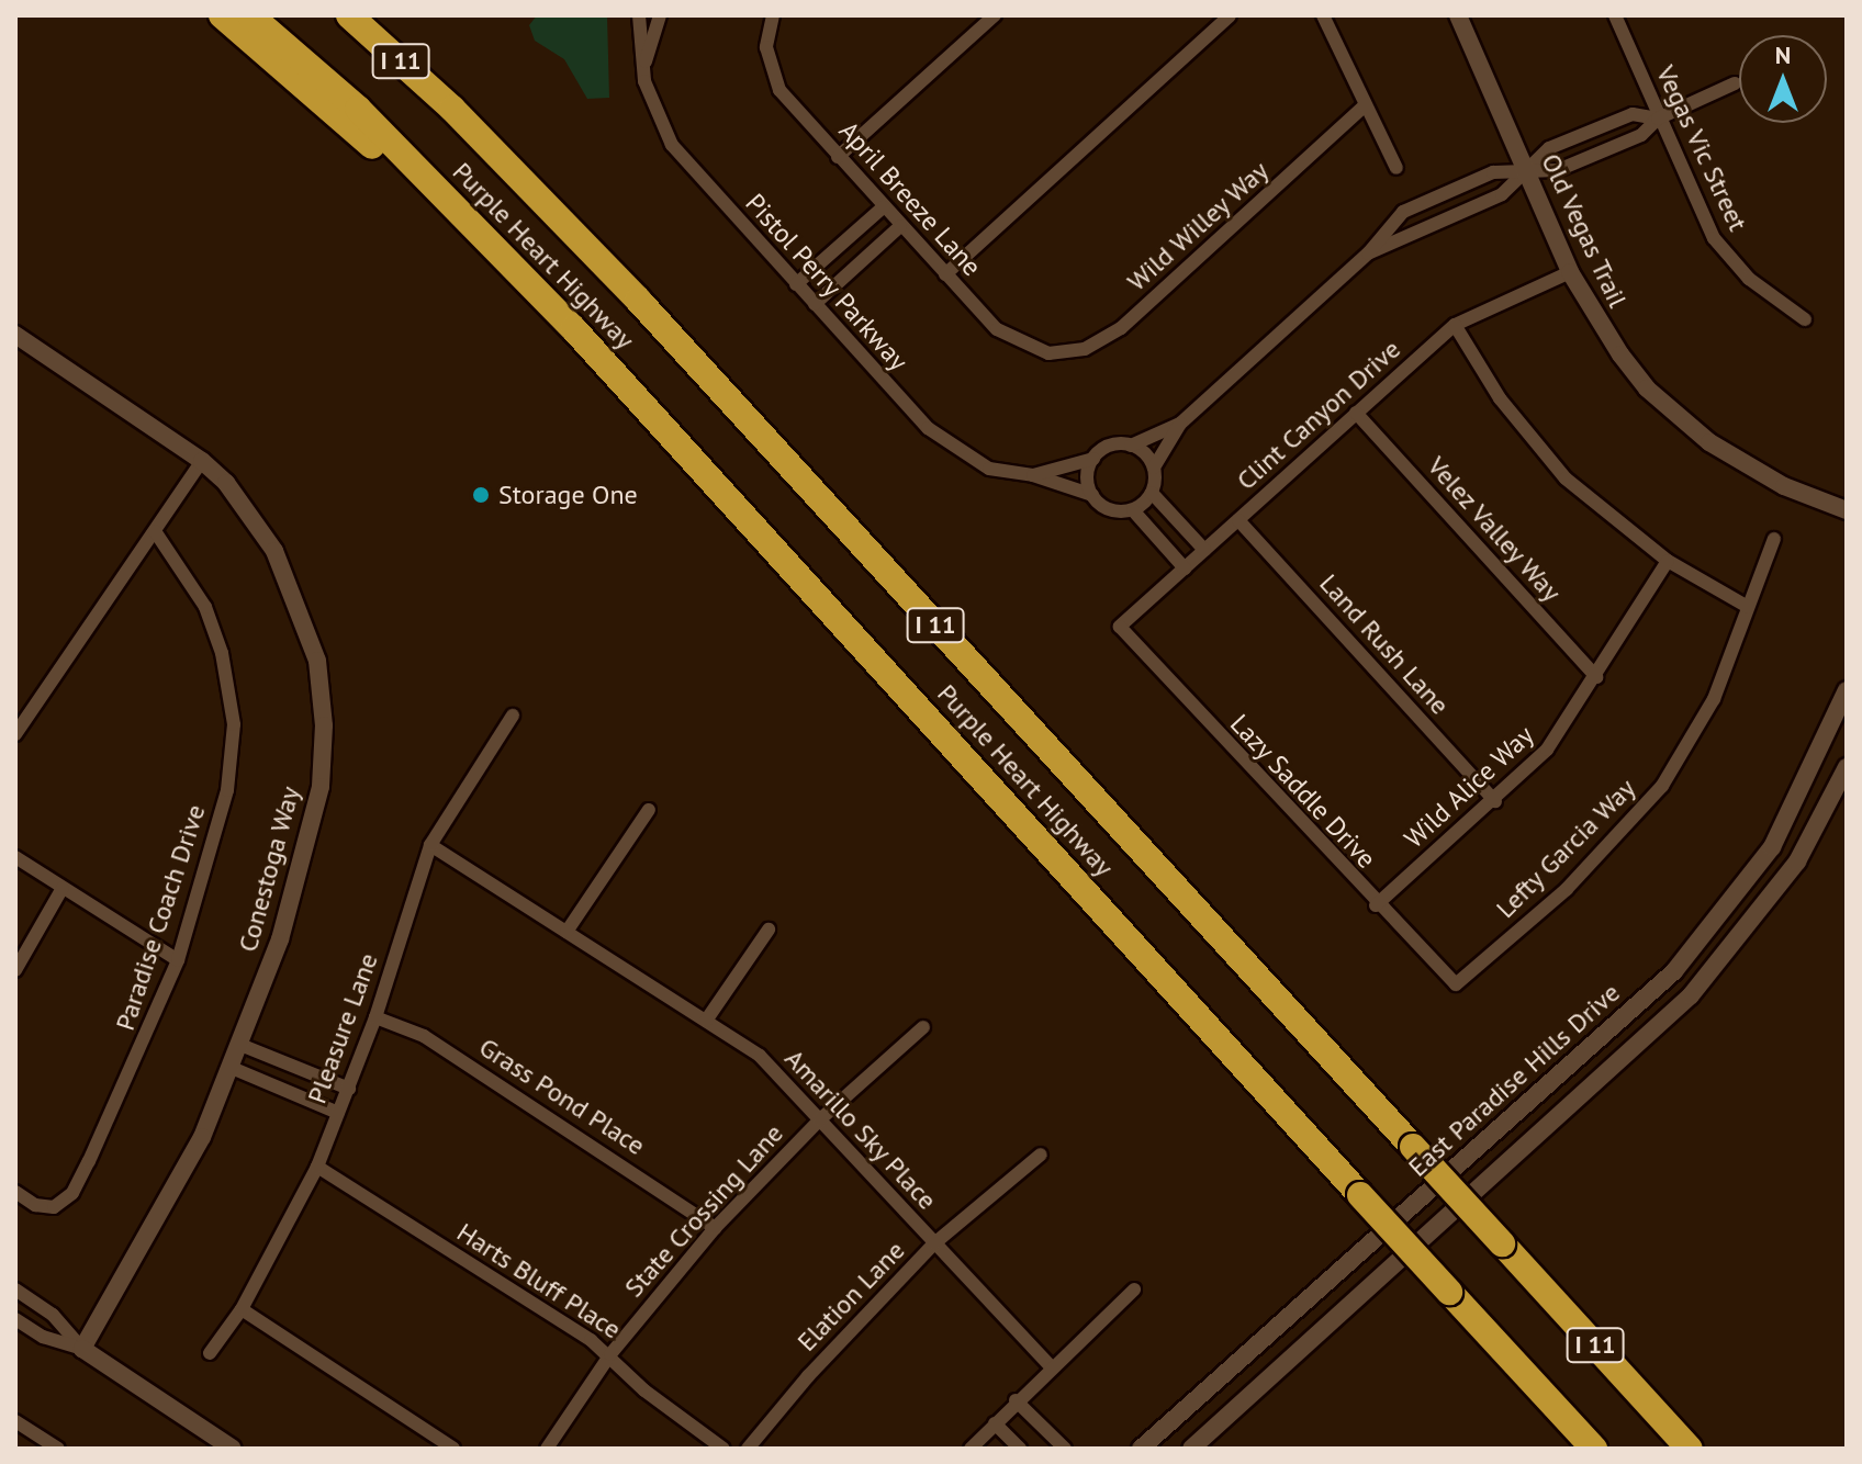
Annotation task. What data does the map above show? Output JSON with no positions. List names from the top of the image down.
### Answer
{
  "streets": {
    "highway": ["I 11", "Purple Heart Highway"],
    "street": [
      "Vegas Vic Street",
      "April Breeze Lane",
      "Wild Willey Way",
      "Old Vegas Trail",
      "Pistol Perry Parkway",
      "Clint Canyon Drive",
      "Velez Valley Way",
      "Land Rush Lane",
      "Wild Alice Way",
      "Lazy Saddle Drive",
      "Lefty Garcia Way",
      "Conestoga Way",
      "Paradise Coach Drive",
      "Pleasure Lane",
      "East Paradise Hills Drive",
      "Grass Pond Place",
      "Amarillo Sky Place",
      "State Crossing Lane",
      "Harts Bluff Place",
      "Elation Lane"
    ]
  },
  "crossings": [
    ["April Breeze Lane", "Wild Willey Way"],
    ["Old Vegas Trail", "Clint Canyon Drive"],
    ["Clint Canyon Drive", "Velez Valley Way"],
    ["Clint Canyon Drive", "Land Rush Lane"],
    ["Clint Canyon Drive", "Lazy Saddle Drive"],
    ["Velez Valley Way", "Wild Alice Way"],
    ["Land Rush Lane", "Wild Alice Way"],
    ["Wild Alice Way", "Lazy Saddle Drive"],
    ["Lazy Saddle Drive", "Lefty Garcia Way"],
    ["Pleasure Lane", "Grass Pond Place"],
    ["Pleasure Lane", "Amarillo Sky Place"],
    ["Pleasure Lane", "Harts Bluff Place"],
    ["Grass Pond Place", "State Crossing Lane"],
    ["Amarillo Sky Place", "State Crossing Lane"],
    ["Amarillo Sky Place", "Elation Lane"],
    ["State Crossing Lane", "Harts Bluff Place"]
  ],
  "places": ["Storage One"],
  "north": "top"
}
